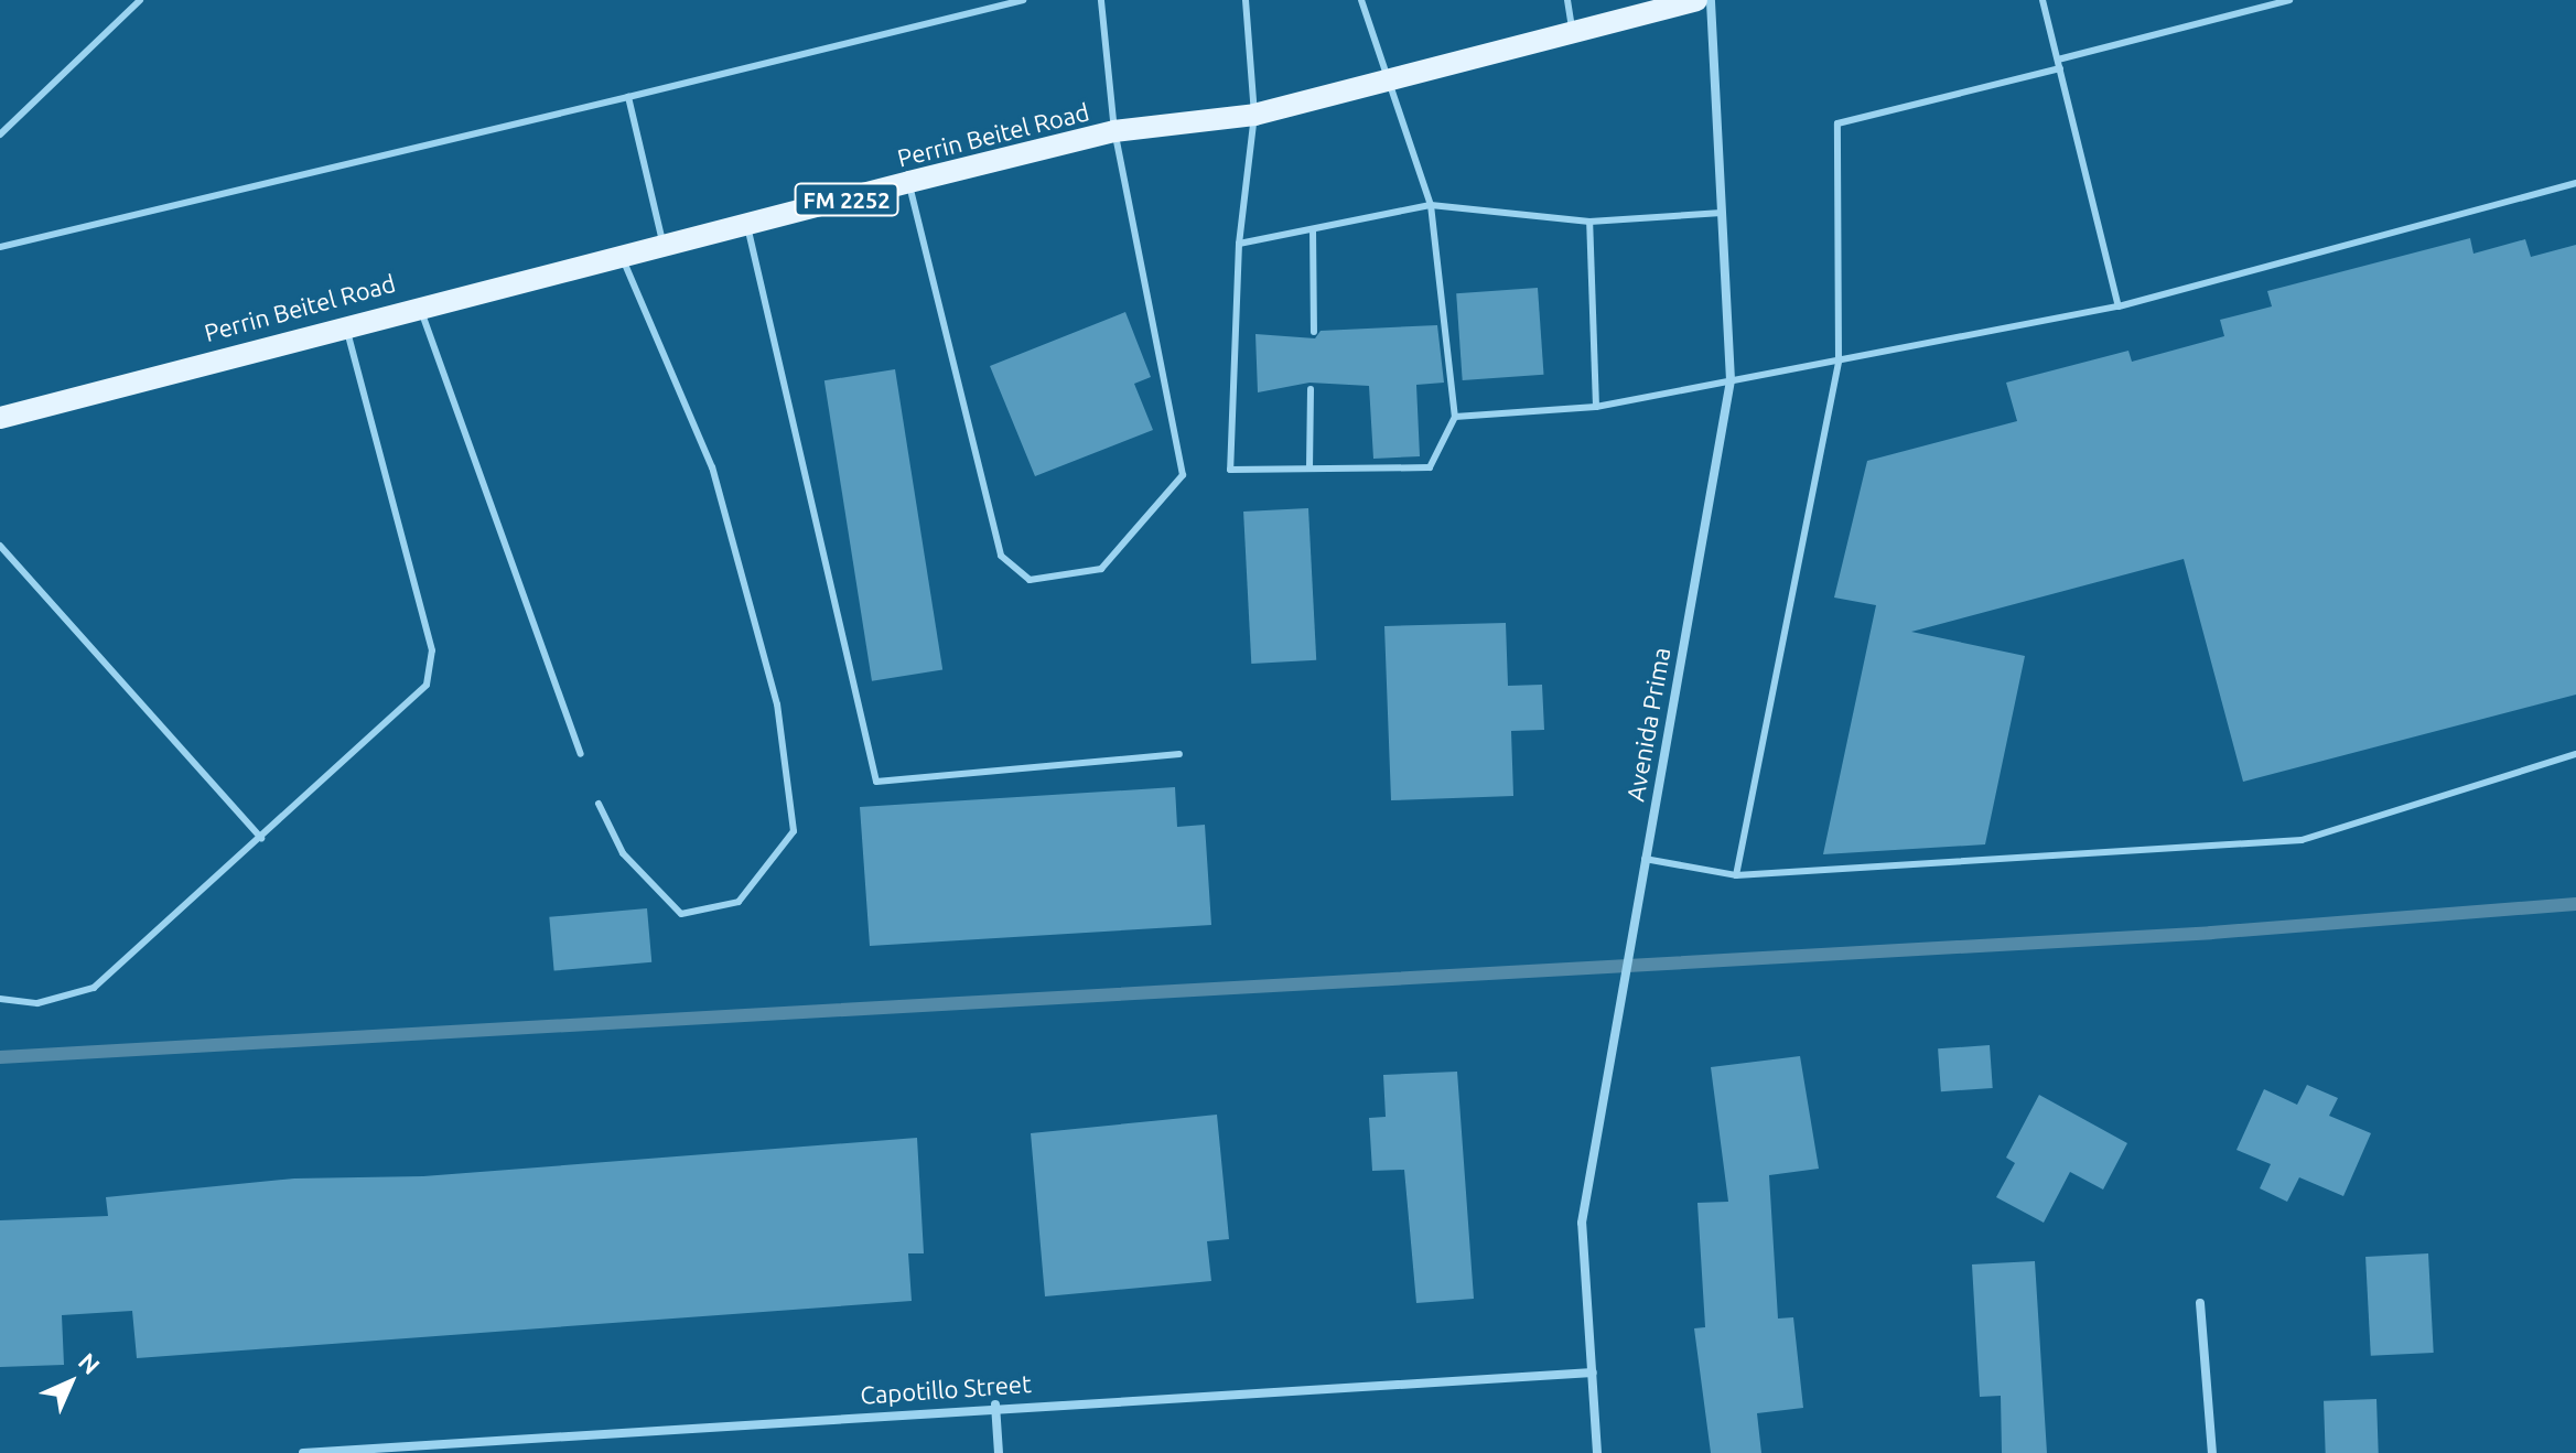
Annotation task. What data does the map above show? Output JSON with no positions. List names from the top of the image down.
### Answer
{
  "streets": {
    "main road": ["Perrin Beitel Road", "FM 2252"],
    "street": ["Avenida Prima", "Capotillo Street"]
  },
  "crossings": [
    ["Avenida Prima", "Capotillo Street"]
  ],
  "north": "top right"
}
